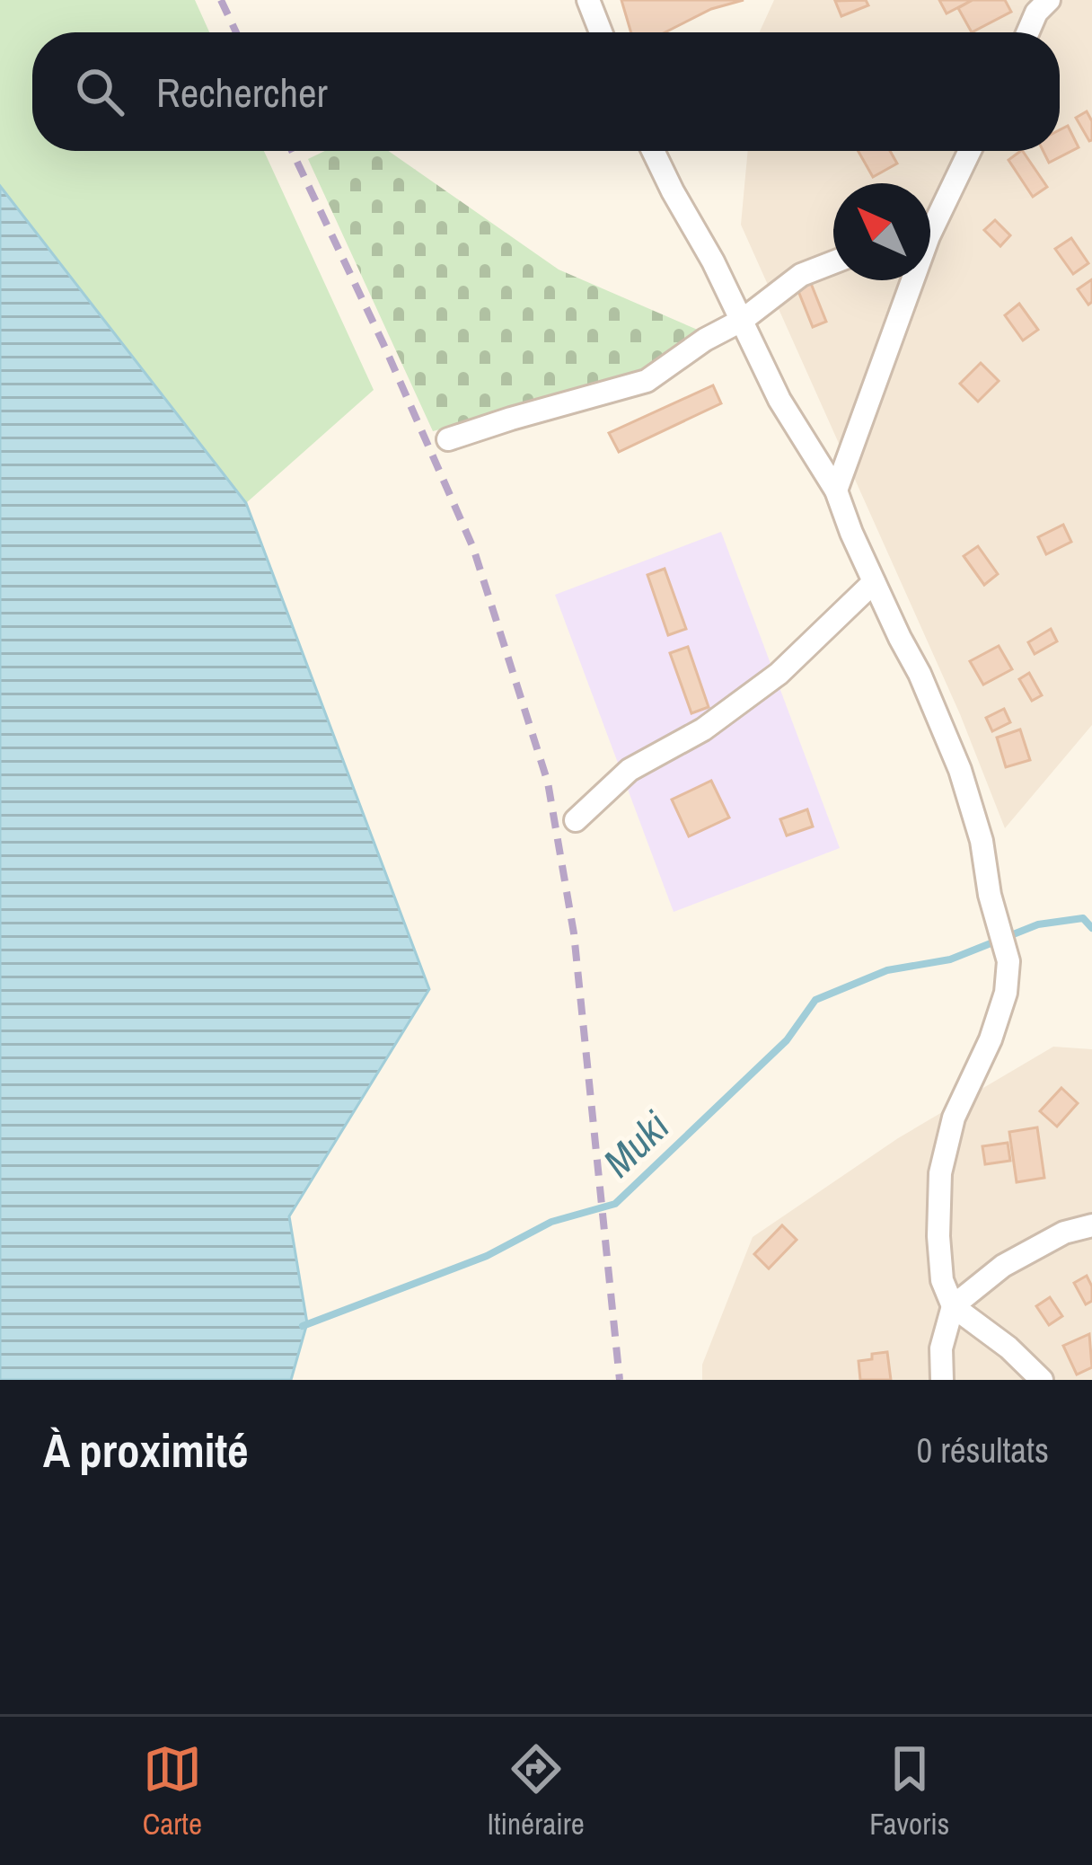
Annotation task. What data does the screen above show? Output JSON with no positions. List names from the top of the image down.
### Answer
{
  "water": ["Muki"],
  "north": "top left",
  "page": {
    "search": "Rechercher",
    "heading": ["À proximité", "0 résultats"],
    "nav": ["Carte", "Itinéraire", "Favoris"]
  }
}
